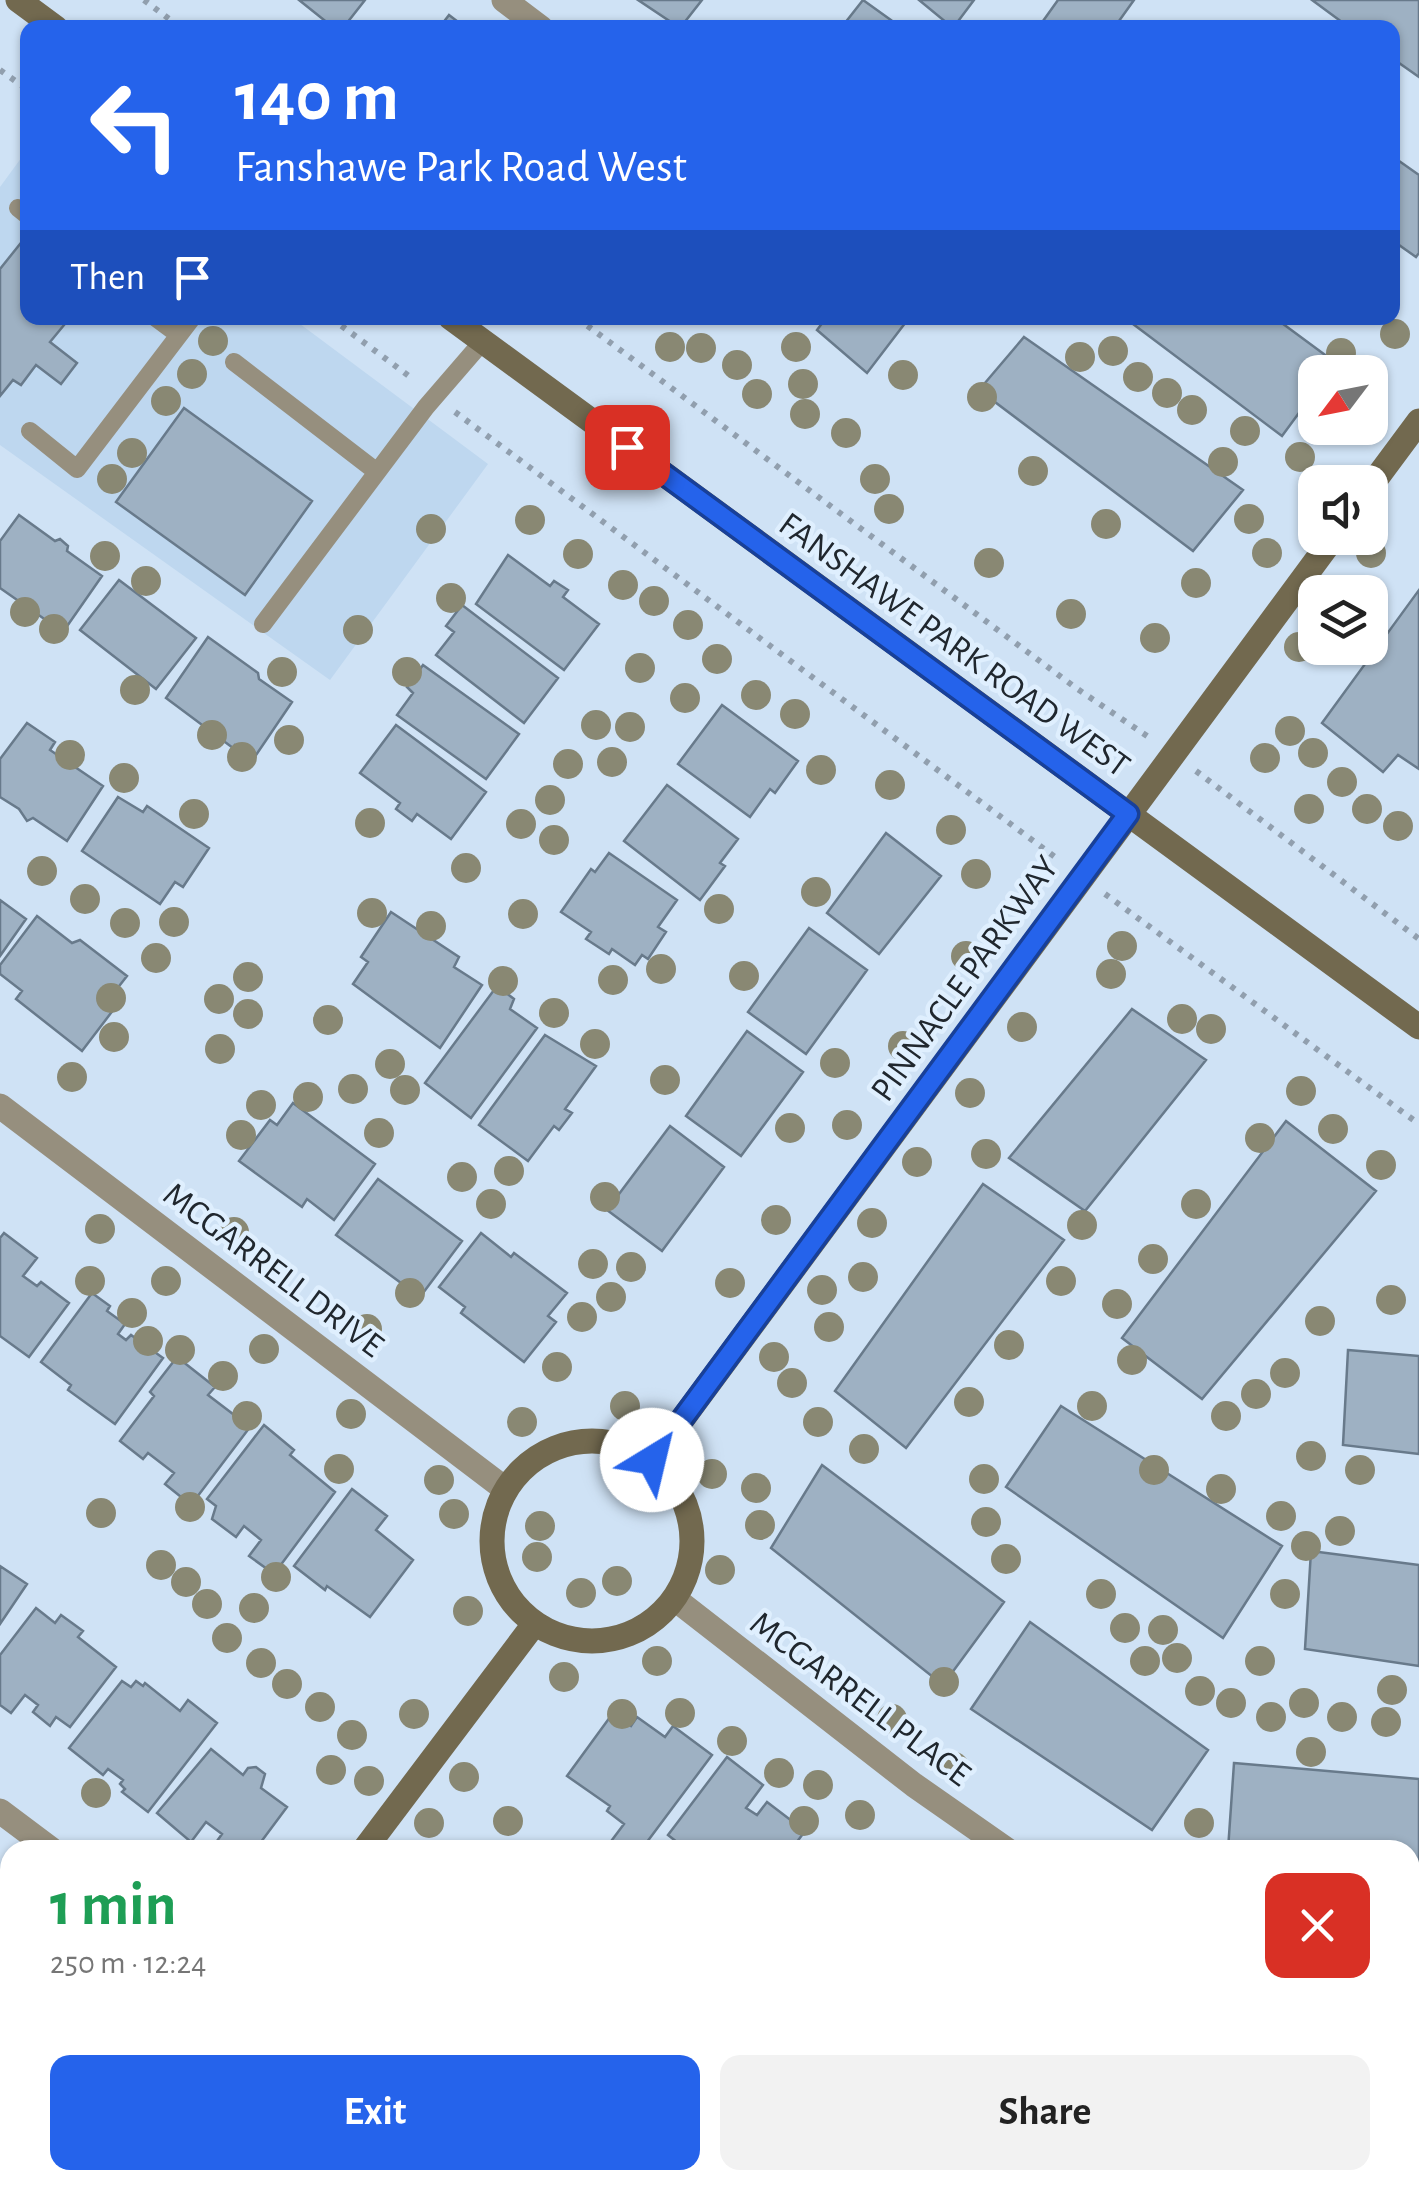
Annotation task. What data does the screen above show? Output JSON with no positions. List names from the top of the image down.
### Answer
{
  "streets": {
    "street": [
      "FANSHAWE PARK ROAD WEST",
      "PINNACLE PARKWAY",
      "MCGARRELL DRIVE",
      "MCGARRELL PLACE"
    ]
  },
  "crossings": [
    ["FANSHAWE PARK ROAD WEST", "PINNACLE PARKWAY"],
    ["PINNACLE PARKWAY", "MCGARRELL DRIVE"],
    ["PINNACLE PARKWAY", "MCGARRELL PLACE"],
    ["MCGARRELL DRIVE", "MCGARRELL PLACE"]
  ],
  "north": "bottom left",
  "page": {
    "turn": ["140 m", "Fanshawe Park Road West"],
    "then": "Then",
    "heading": ["1 min", "250 m · 12:24"],
    "buttons": ["Exit", "Share"]
  }
}
